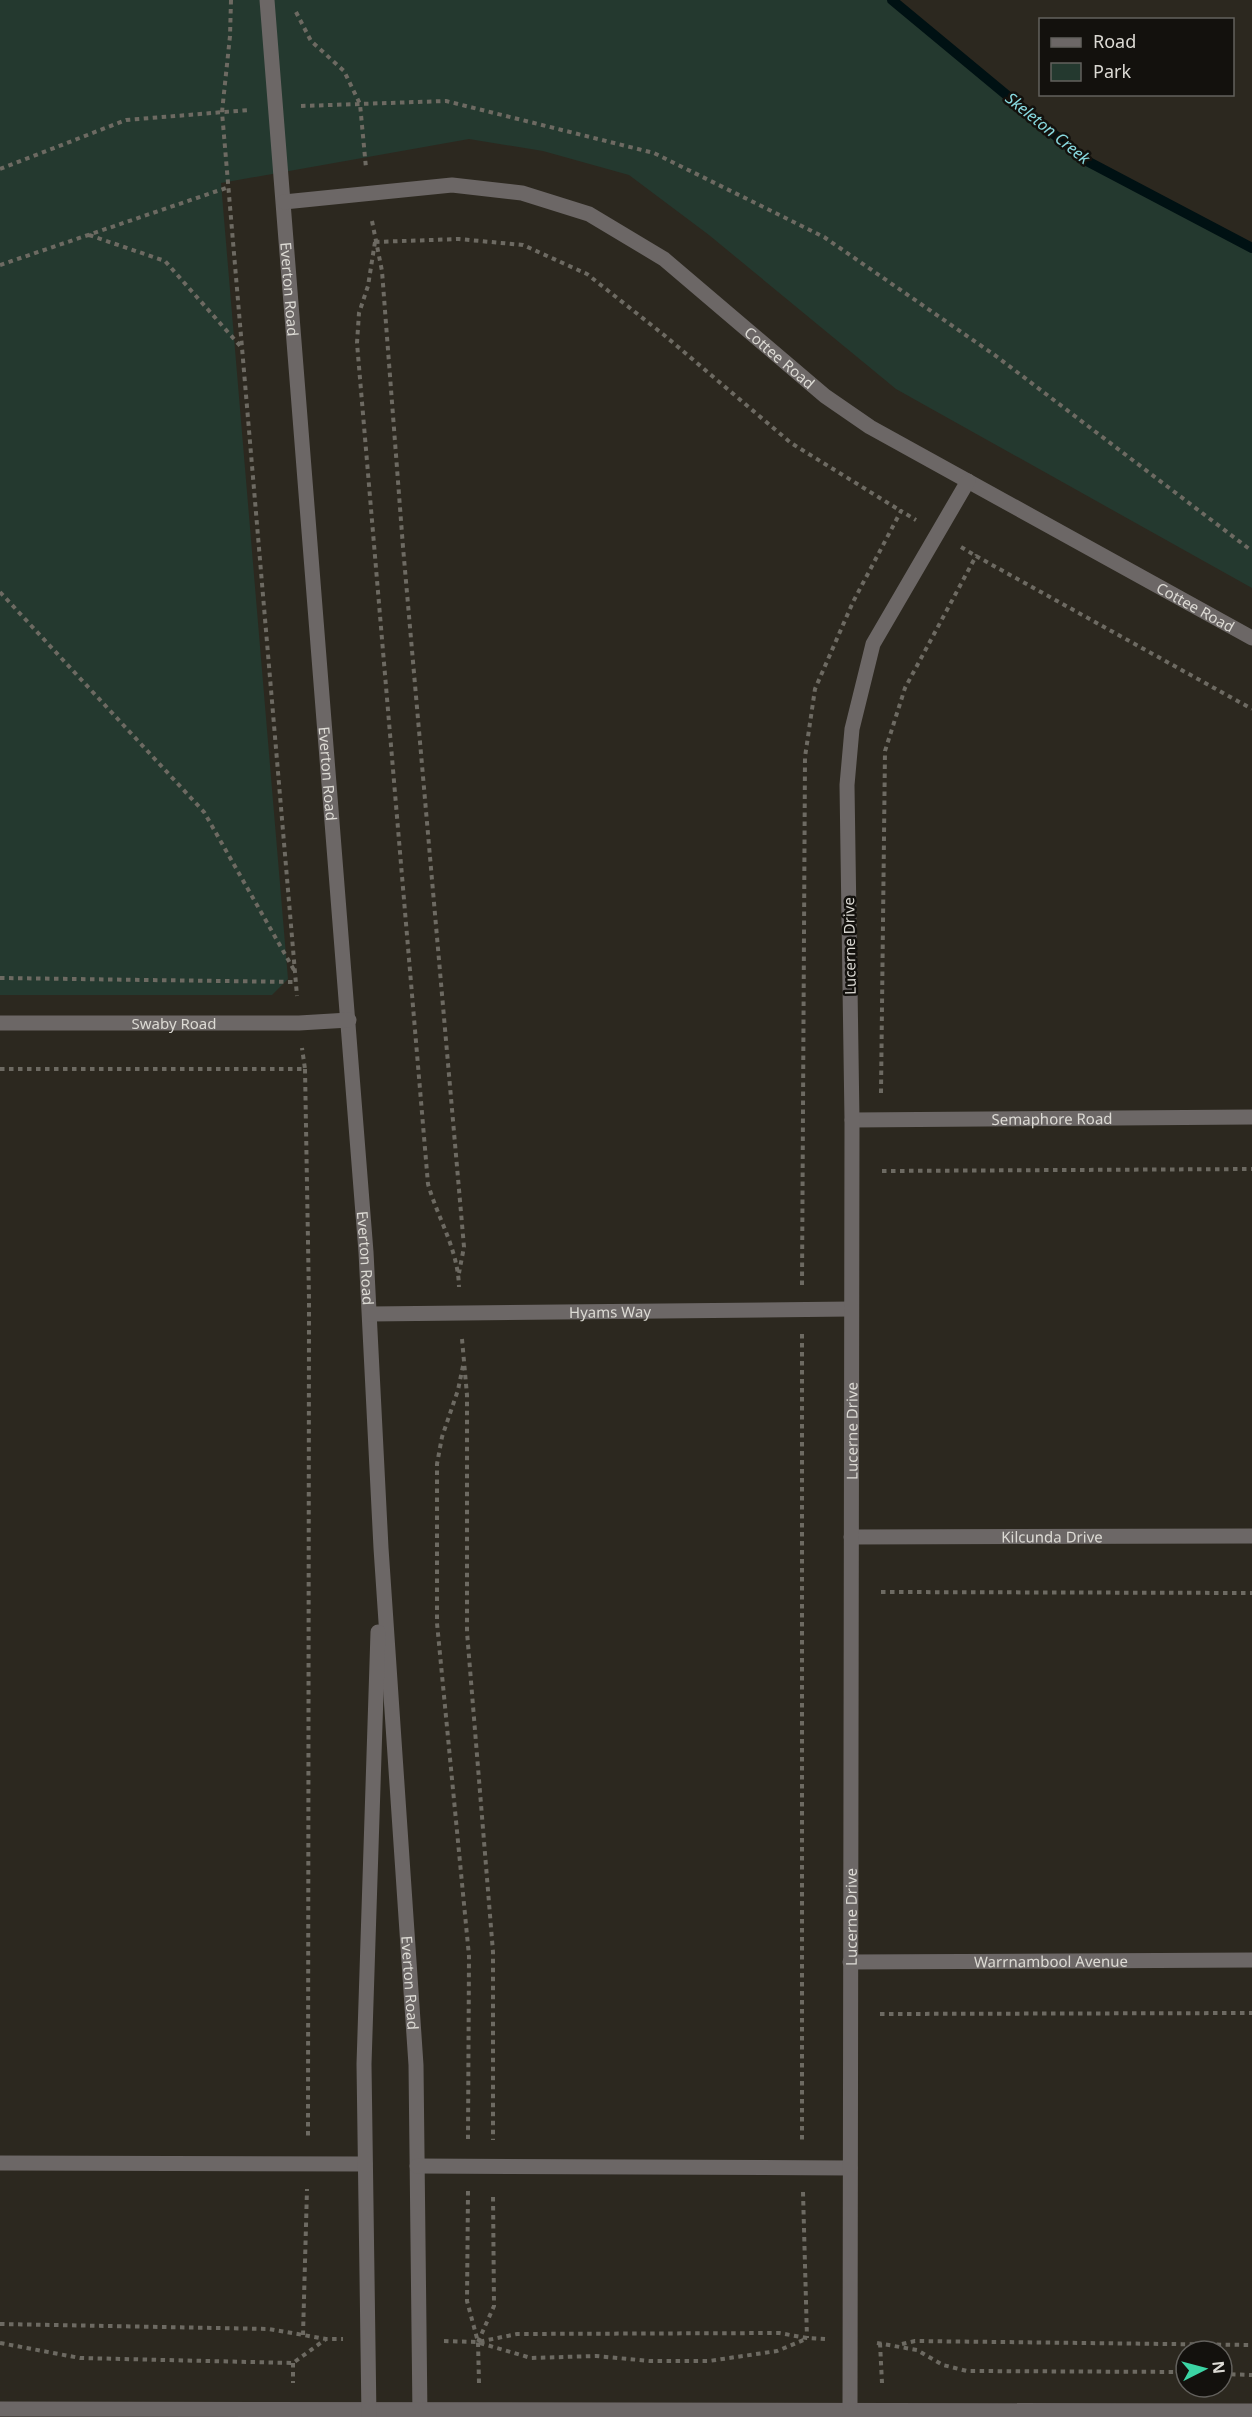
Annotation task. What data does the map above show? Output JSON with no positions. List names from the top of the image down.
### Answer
{
  "streets": {
    "street": [
      "Everton Road",
      "Cottee Road",
      "Lucerne Drive",
      "Swaby Road",
      "Semaphore Road",
      "Hyams Way",
      "Kilcunda Drive",
      "Warrnambool Avenue"
    ]
  },
  "crossings": [
    ["Everton Road", "Cottee Road"],
    ["Everton Road", "Swaby Road"],
    ["Everton Road", "Hyams Way"],
    ["Cottee Road", "Lucerne Drive"],
    ["Lucerne Drive", "Semaphore Road"],
    ["Lucerne Drive", "Hyams Way"],
    ["Lucerne Drive", "Kilcunda Drive"],
    ["Lucerne Drive", "Warrnambool Avenue"]
  ],
  "water": ["Skeleton Creek"],
  "legend": ["Road", "Park"],
  "north": "right"
}
